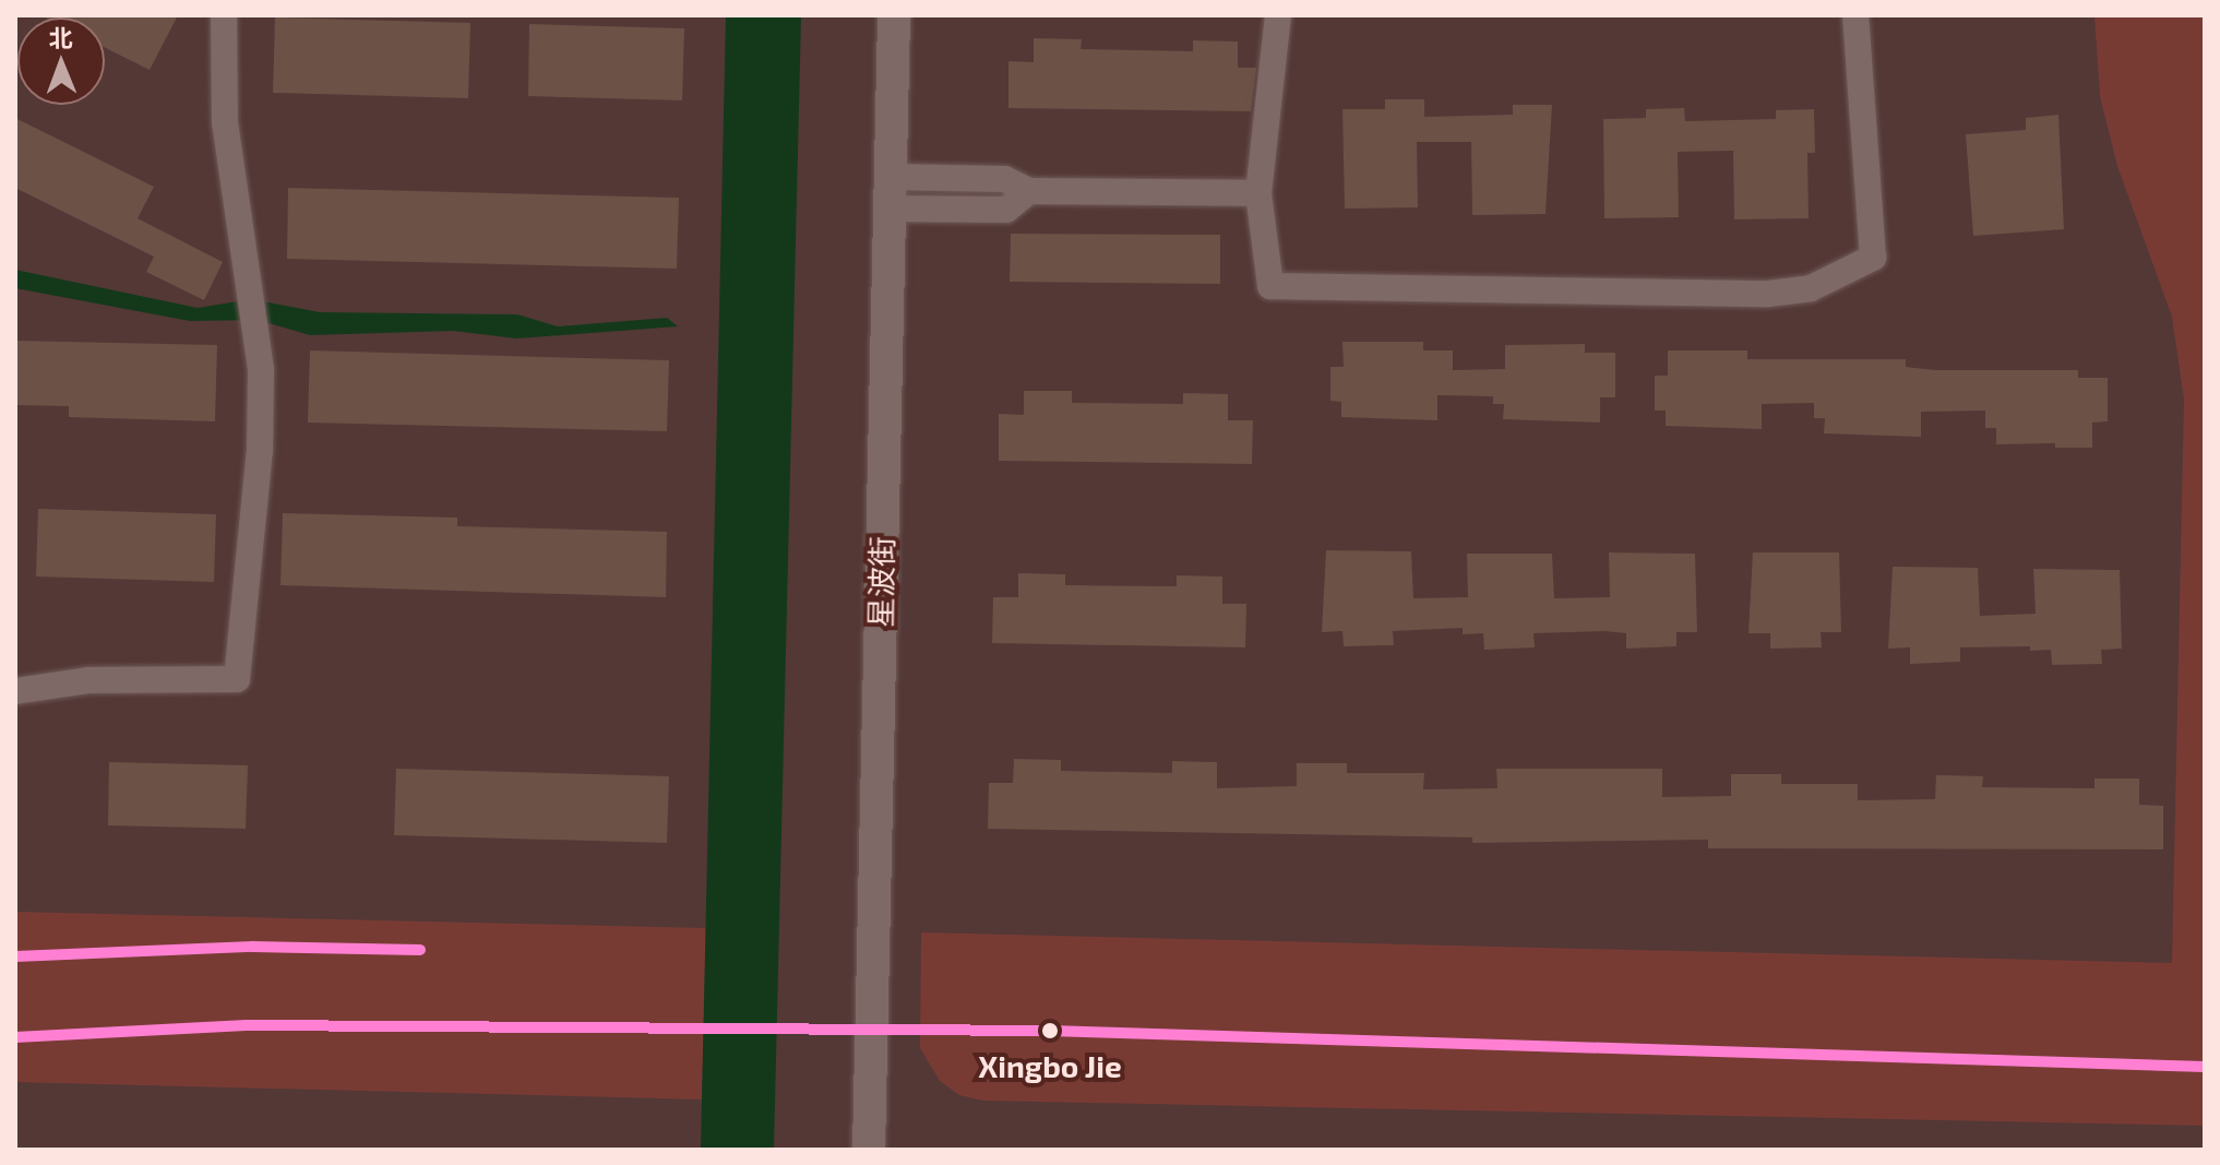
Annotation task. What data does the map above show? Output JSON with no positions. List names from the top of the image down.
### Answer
{
  "streets": {
    "street": ["星波街"]
  },
  "places": ["Xingbo Jie"],
  "north": "top"
}
